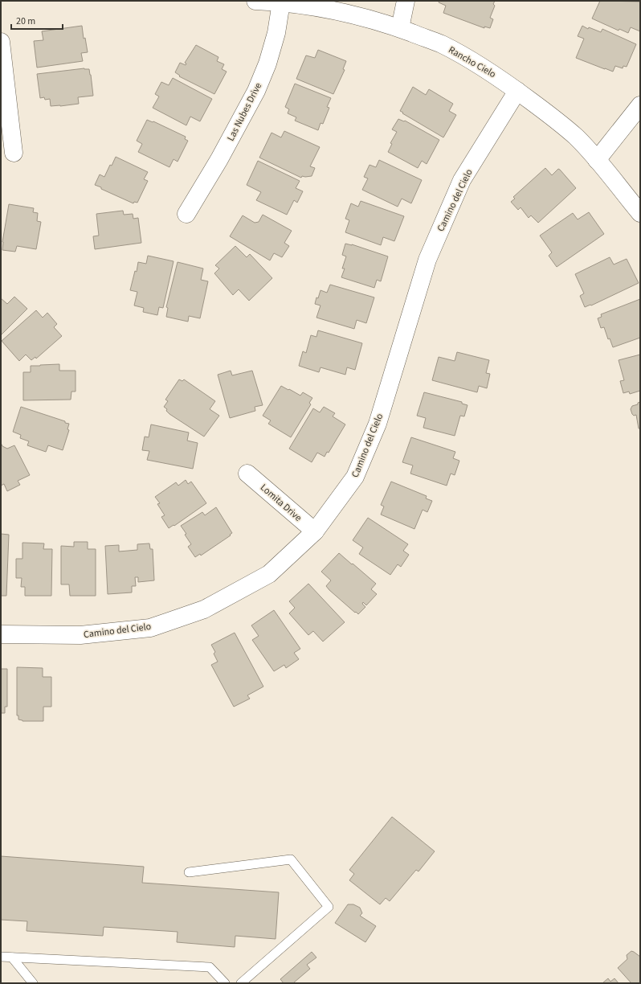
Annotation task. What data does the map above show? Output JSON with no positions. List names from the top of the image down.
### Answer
{
  "streets": {
    "street": [
      "Rancho Cielo",
      "Las Nubes Drive",
      "Camino del Cielo",
      "Lomita Drive"
    ]
  },
  "crossings": [
    ["Rancho Cielo", "Las Nubes Drive"],
    ["Rancho Cielo", "Camino del Cielo"],
    ["Camino del Cielo", "Lomita Drive"]
  ],
  "scale_bar": "20 m"
}
